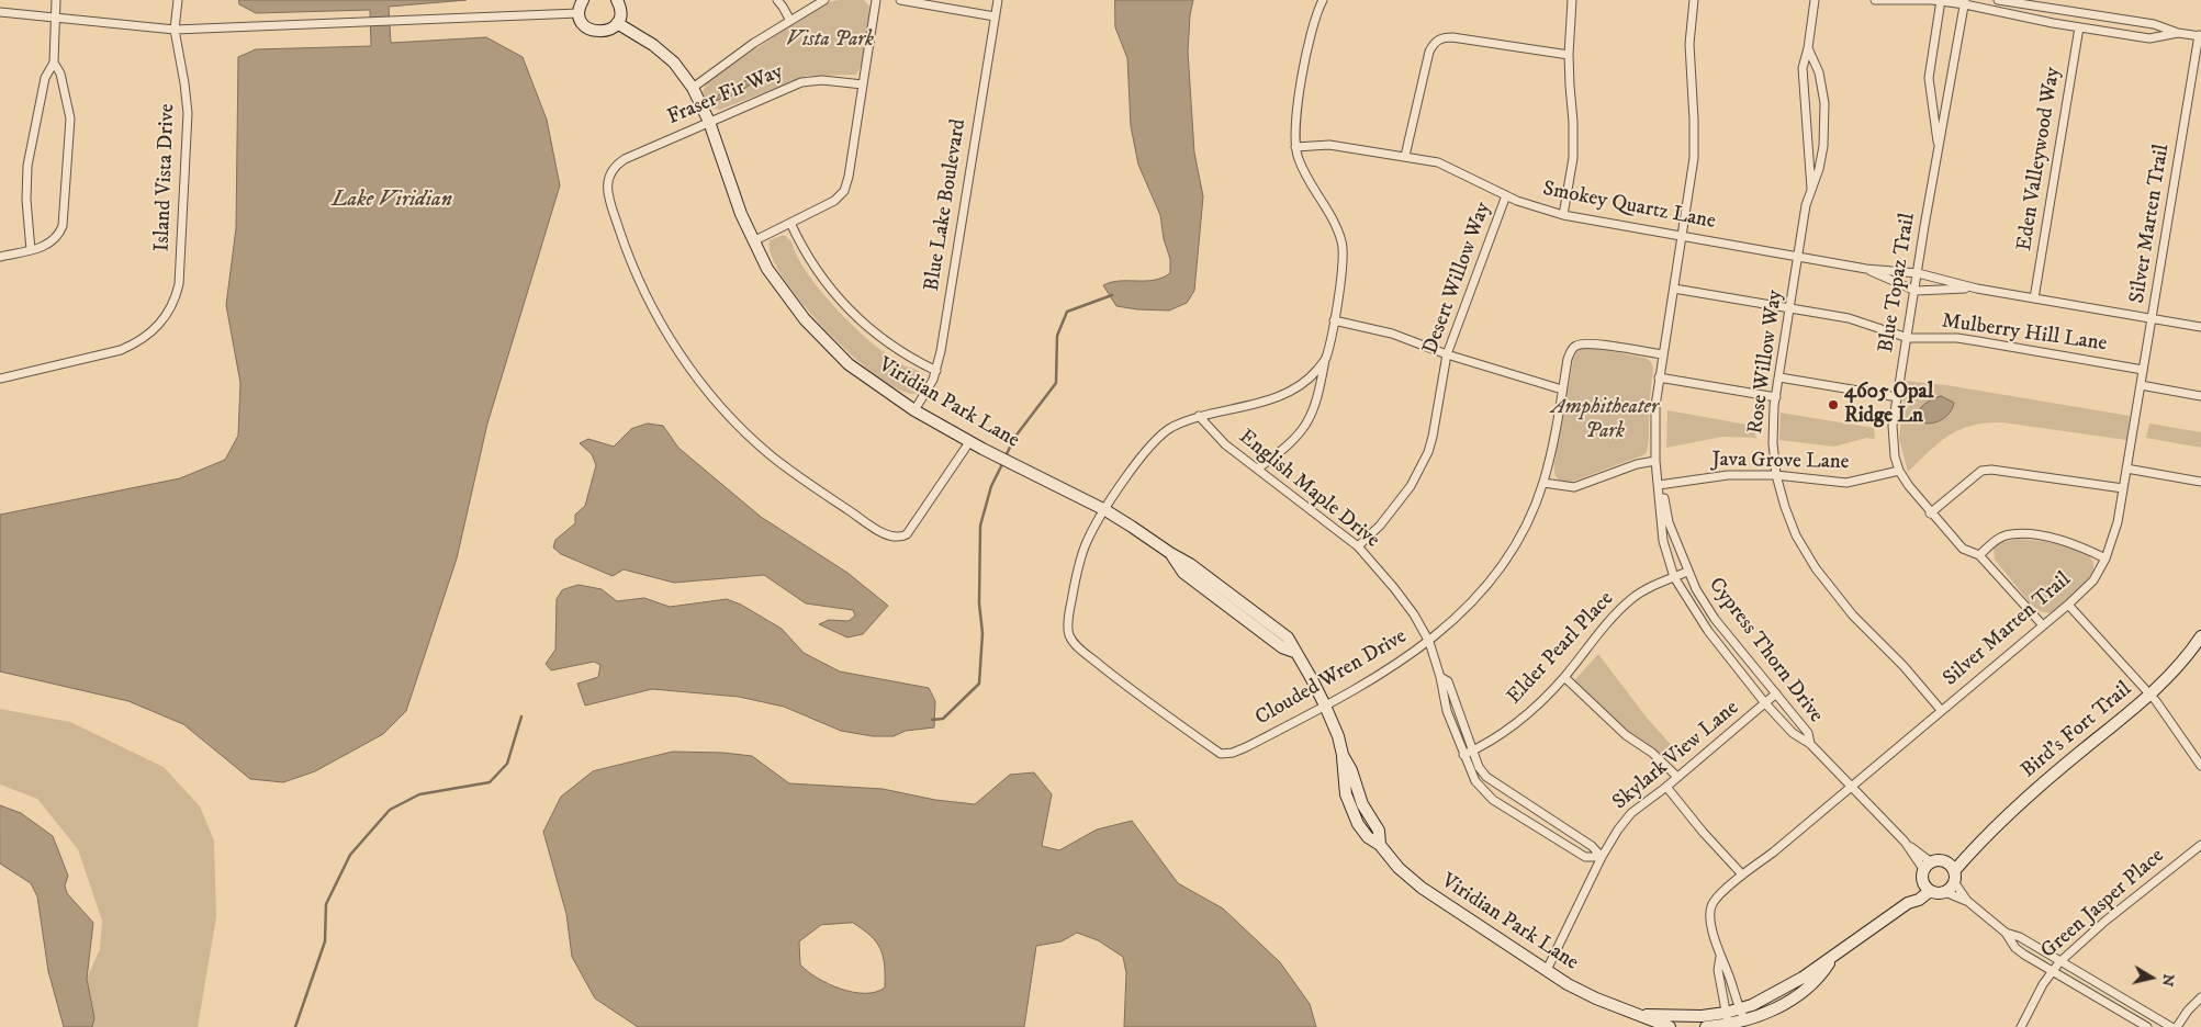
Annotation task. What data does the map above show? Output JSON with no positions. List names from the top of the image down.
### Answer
{
  "streets": {
    "street": [
      "Fraser Fir Way",
      "Eden Valleywood Way",
      "Island Vista Drive",
      "Blue Lake Boulevard",
      "Smokey Quartz Lane",
      "Silver Marten Trail",
      "Desert Willow Way",
      "Blue Topaz Trail",
      "Mulberry Hill Lane",
      "Rose Willow Way",
      "Viridian Park Lane",
      "Java Grove Lane",
      "English Maple Drive",
      "Elder Pearl Place",
      "Cypress Thorn Drive",
      "Clouded Wren Drive",
      "Bird's Fort Trail",
      "Skylark View Lane",
      "Green Jasper Place"
    ]
  },
  "crossings": [
    ["Fraser Fir Way", "Viridian Park Lane"],
    ["Eden Valleywood Way", "Smokey Quartz Lane"],
    ["Blue Lake Boulevard", "Viridian Park Lane"],
    ["Smokey Quartz Lane", "Silver Marten Trail"],
    ["Smokey Quartz Lane", "Desert Willow Way"],
    ["Smokey Quartz Lane", "Blue Topaz Trail"],
    ["Smokey Quartz Lane", "Rose Willow Way"],
    ["Smokey Quartz Lane", "Cypress Thorn Drive"],
    ["Silver Marten Trail", "Blue Topaz Trail"],
    ["Silver Marten Trail", "Mulberry Hill Lane"],
    ["Silver Marten Trail", "Rose Willow Way"],
    ["Silver Marten Trail", "Viridian Park Lane"],
    ["Silver Marten Trail", "Cypress Thorn Drive"],
    ["Desert Willow Way", "English Maple Drive"],
    ["Blue Topaz Trail", "Mulberry Hill Lane"],
    ["Blue Topaz Trail", "Java Grove Lane"],
    ["Mulberry Hill Lane", "Rose Willow Way"],
    ["Mulberry Hill Lane", "Cypress Thorn Drive"],
    ["Rose Willow Way", "Java Grove Lane"],
    ["Viridian Park Lane", "Clouded Wren Drive"],
    ["Viridian Park Lane", "Skylark View Lane"],
    ["Java Grove Lane", "Cypress Thorn Drive"],
    ["English Maple Drive", "Elder Pearl Place"],
    ["English Maple Drive", "Clouded Wren Drive"],
    ["English Maple Drive", "Skylark View Lane"],
    ["Elder Pearl Place", "Cypress Thorn Drive"],
    ["Cypress Thorn Drive", "Clouded Wren Drive"],
    ["Cypress Thorn Drive", "Skylark View Lane"]
  ],
  "water": ["Lake Viridian"],
  "parks": ["Vista Park", "Amphitheater Park"],
  "places": ["4605 Opal Ridge Ln"],
  "north": "right"
}
